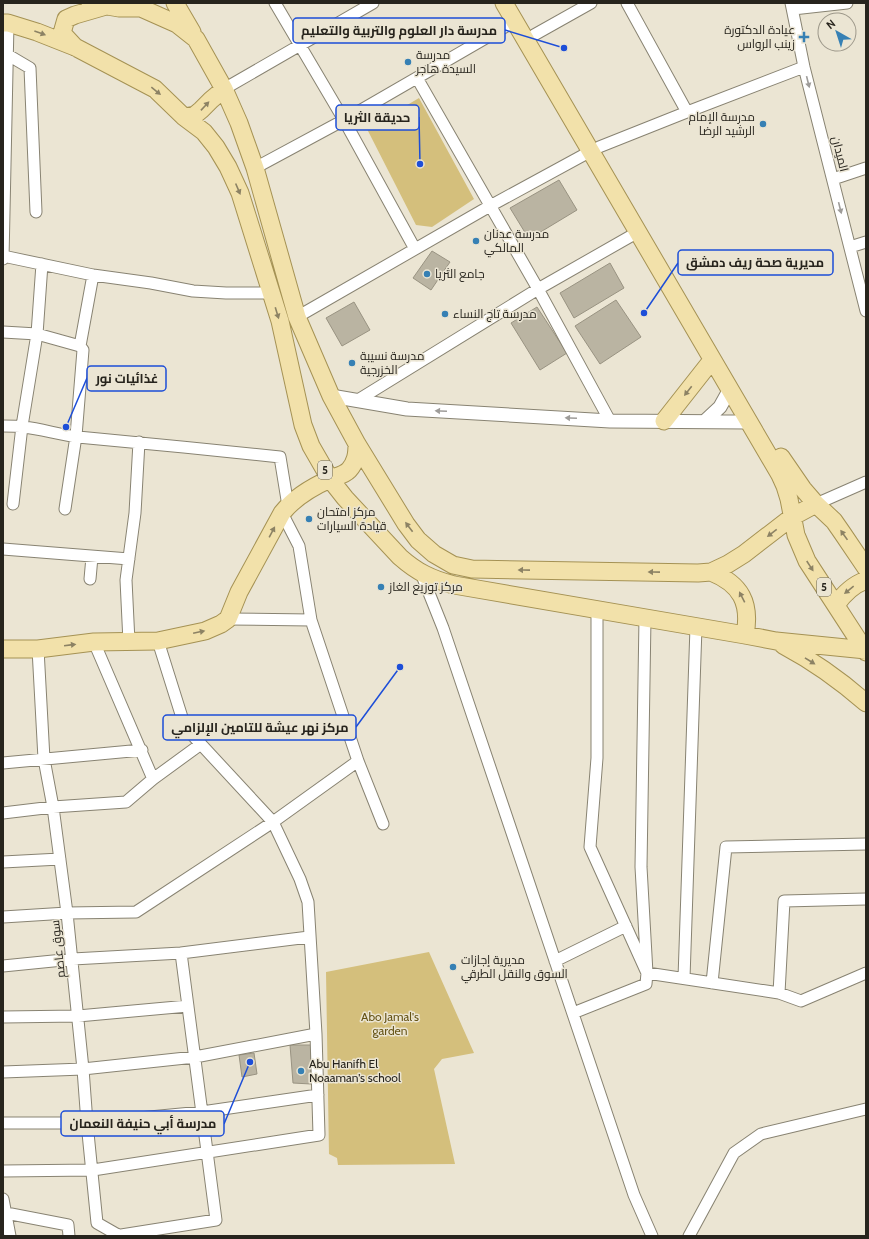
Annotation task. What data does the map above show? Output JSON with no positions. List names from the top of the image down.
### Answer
{
  "streets": {
    "main road": ["5"],
    "street": ["الميدان", "سوق عاصم"]
  },
  "one_way": ["الميدان"],
  "parks": ["Abo Jamal's garden"],
  "places": {
    "health": ["عيادة الدكتورة زينب الرواس"],
    "other": [
      "مدرسة دار العلوم والتربية والتعليم",
      "مدرسة السيدة هاجر",
      "مدرسة الإمام الرشيد الرضا",
      "حديقة الثريا",
      "مدرسة عدنان المالكي",
      "جامع الثريا",
      "مديرية صحة ريف دمشق",
      "مدرسة تاج النساء",
      "مدرسة نسيبة الخزرجية",
      "غذائيات نور",
      "مركز امتحان قيادة السيارات",
      "مركز توزيع الغاز",
      "مركز نهر عيشة للتامين الإلزامي",
      "مديرية إجازات السوق والنقل الطرقي",
      "مدرسة أبي حنيفة النعمان",
      "Abu Hanifh El Noaaman's school"
    ]
  },
  "north": "top left"
}
